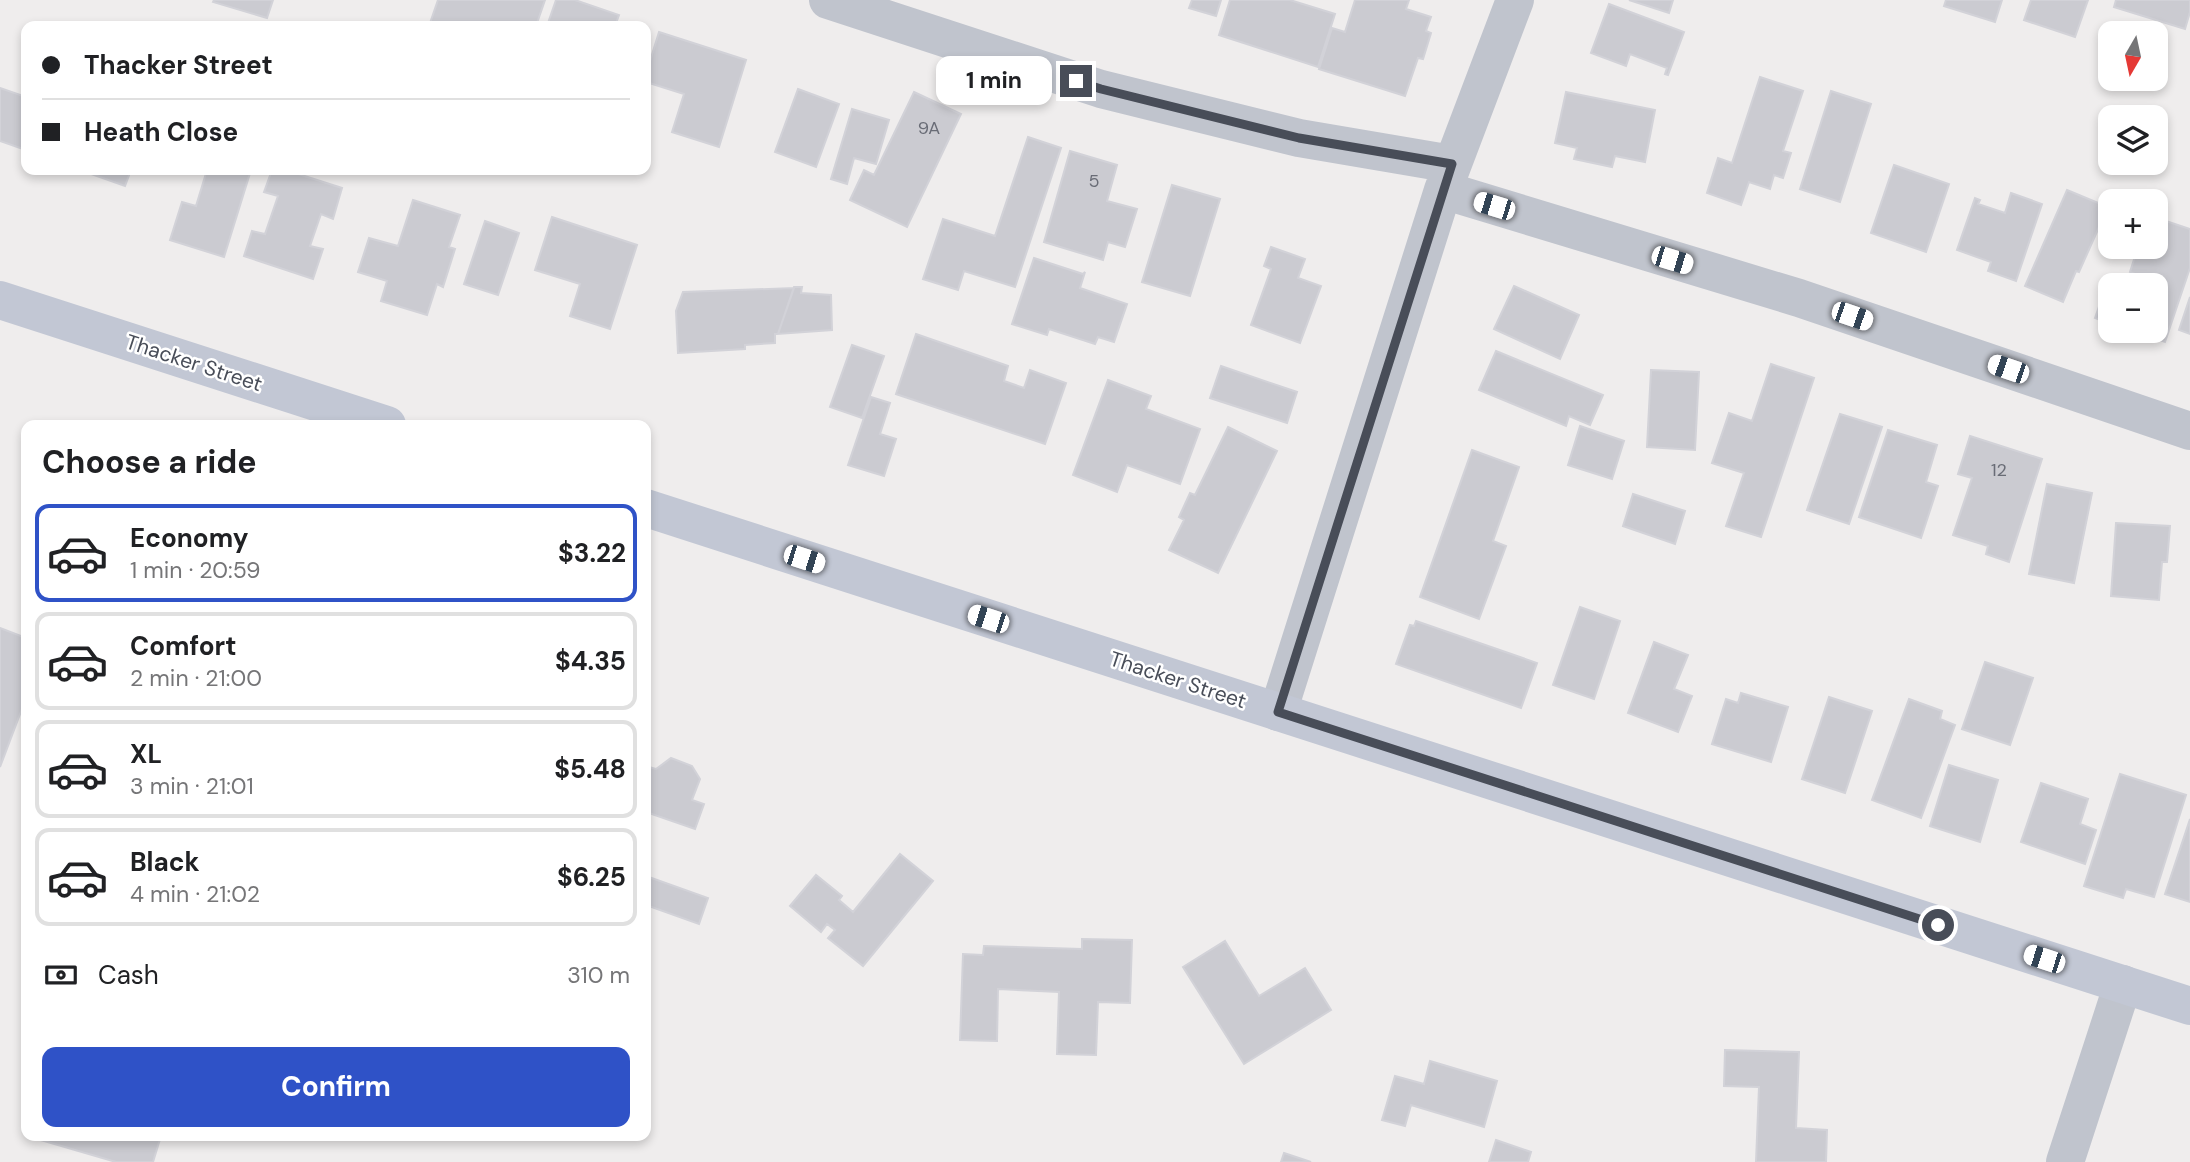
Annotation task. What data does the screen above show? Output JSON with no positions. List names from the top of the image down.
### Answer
{
  "streets": {
    "street": ["Thacker Street"]
  },
  "house_numbers": ["9A", "5", "12"],
  "north": "bottom",
  "page": {
    "map_buttons": ["+", "−"],
    "banner": ["Thacker Street", "Heath Close"],
    "bubble": "1 min",
    "heading": "Choose a ride",
    "list": [
      {
        "name": "Economy",
        "note": "1 min · 20:59",
        "value": "$3.22"
      },
      {
        "name": "Comfort",
        "note": "2 min · 21:00",
        "value": "$4.35"
      },
      {
        "name": "XL",
        "note": "3 min · 21:01",
        "value": "$5.48"
      },
      {
        "name": "Black",
        "note": "4 min · 21:02",
        "value": "$6.25"
      }
    ],
    "pay": ["Cash", "310 m"],
    "buttons": "Confirm"
  }
}
